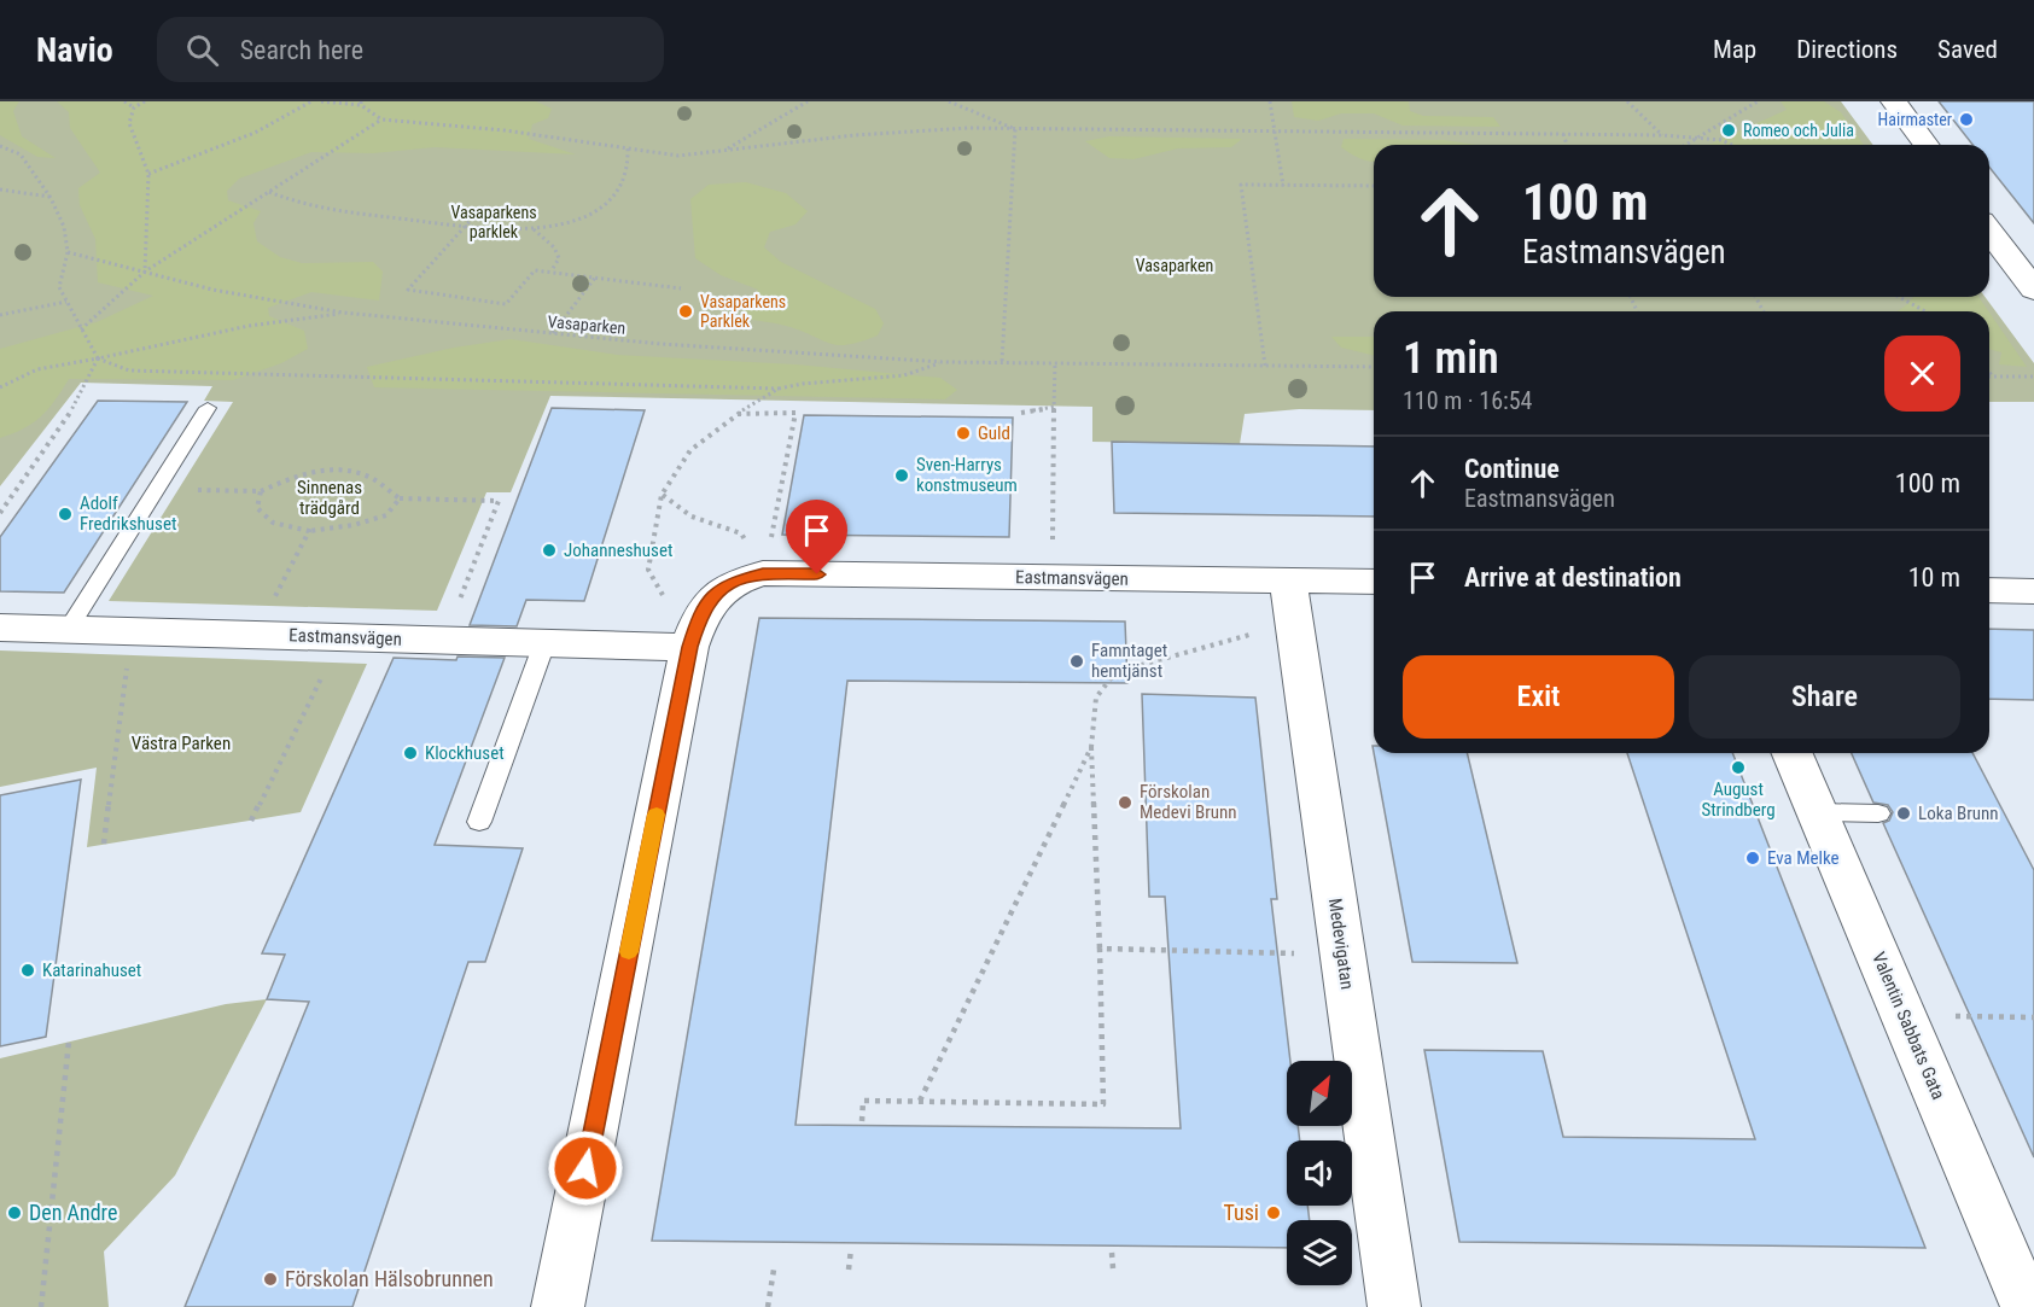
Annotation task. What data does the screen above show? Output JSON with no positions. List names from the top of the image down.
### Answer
{
  "streets": {
    "street": ["Eastmansvägen", "Medevigatan", "Valentin Sabbats Gata"],
    "path": ["Vasaparken"]
  },
  "crossings": [
    ["Eastmansvägen", "Medevigatan"]
  ],
  "parks": [
    "Vasaparkens parklek",
    "Vasaparken",
    "Sinnenas trädgård",
    "Västra Parken"
  ],
  "places": [
    "Hairmaster",
    "Romeo och Julia",
    "Vasaparkens Parklek",
    "Guld",
    "Sven-Harrys konstmuseum",
    "Adolf Fredrikshuset",
    "Johanneshuset",
    "Famntaget hemtjänst",
    "Klockhuset",
    "August Strindberg",
    "Förskolan Medevi Brunn",
    "Loka Brunn",
    "Eva Melke",
    "Katarinahuset",
    "Den Andre",
    "Tusi",
    "Förskolan Hälsobrunnen"
  ],
  "north": "top right",
  "page": {
    "header": "Navio",
    "search": "Search here",
    "nav": ["Map", "Directions", "Saved"],
    "turn": ["100 m", "Eastmansvägen"],
    "heading": ["1 min", "110 m · 16:54"],
    "list": [
      {
        "name": "Continue",
        "note": "Eastmansvägen",
        "value": "100 m"
      },
      {
        "name": "Arrive at destination",
        "value": "10 m"
      }
    ],
    "buttons": ["Exit", "Share"]
  }
}
